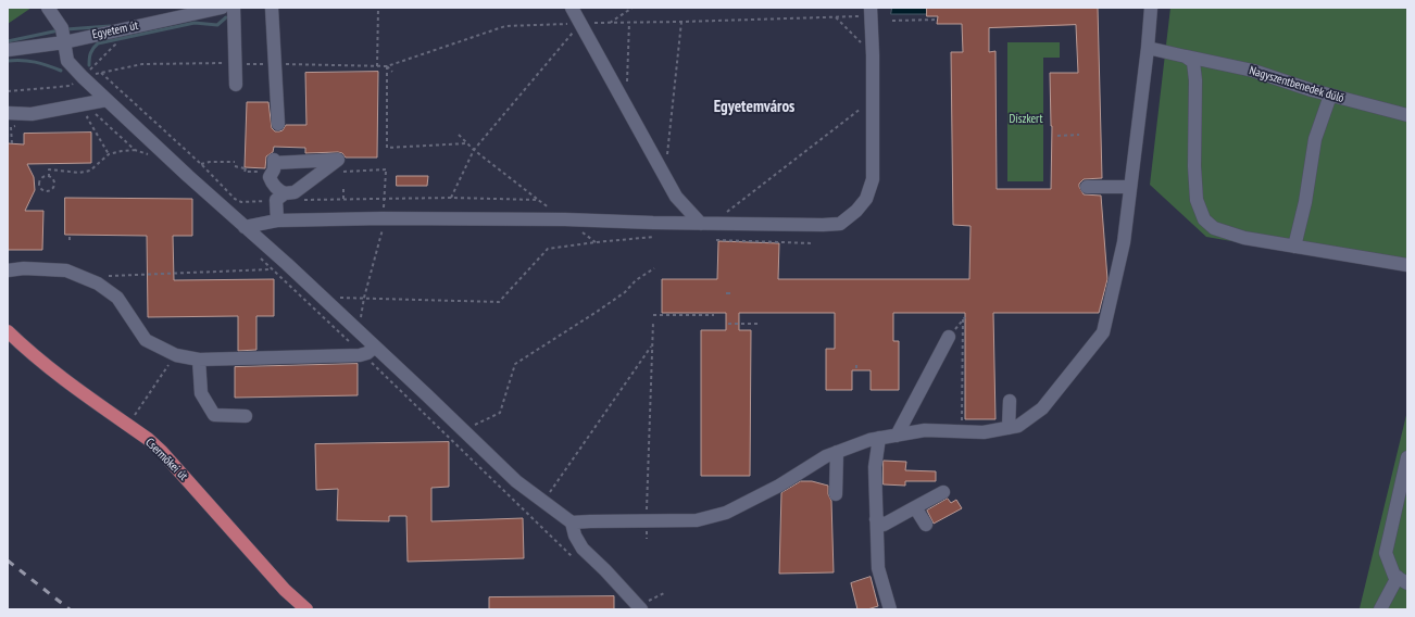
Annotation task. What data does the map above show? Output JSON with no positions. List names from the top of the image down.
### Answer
{
  "streets": {
    "main road": ["Csermőkei út"],
    "street": ["Egyetem út", "Nagyszentbenedek dűlő"]
  },
  "districts": ["Egyetemváros"],
  "parks": ["Díszkert"]
}
